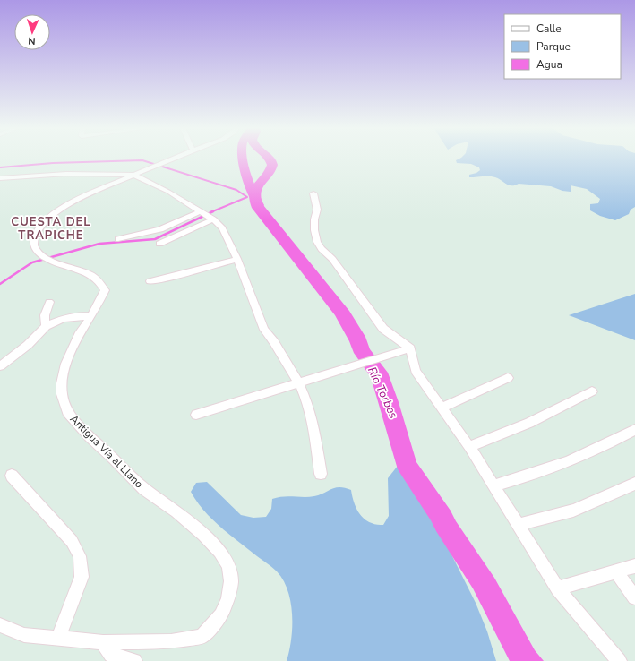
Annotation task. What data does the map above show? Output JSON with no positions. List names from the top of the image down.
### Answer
{
  "streets": {
    "street": ["Antigua Vía al Llano"]
  },
  "districts": ["CUESTA DEL TRAPICHE"],
  "water": ["Río Torbes"],
  "legend": ["Calle", "Parque", "Agua"],
  "north": "bottom"
}
